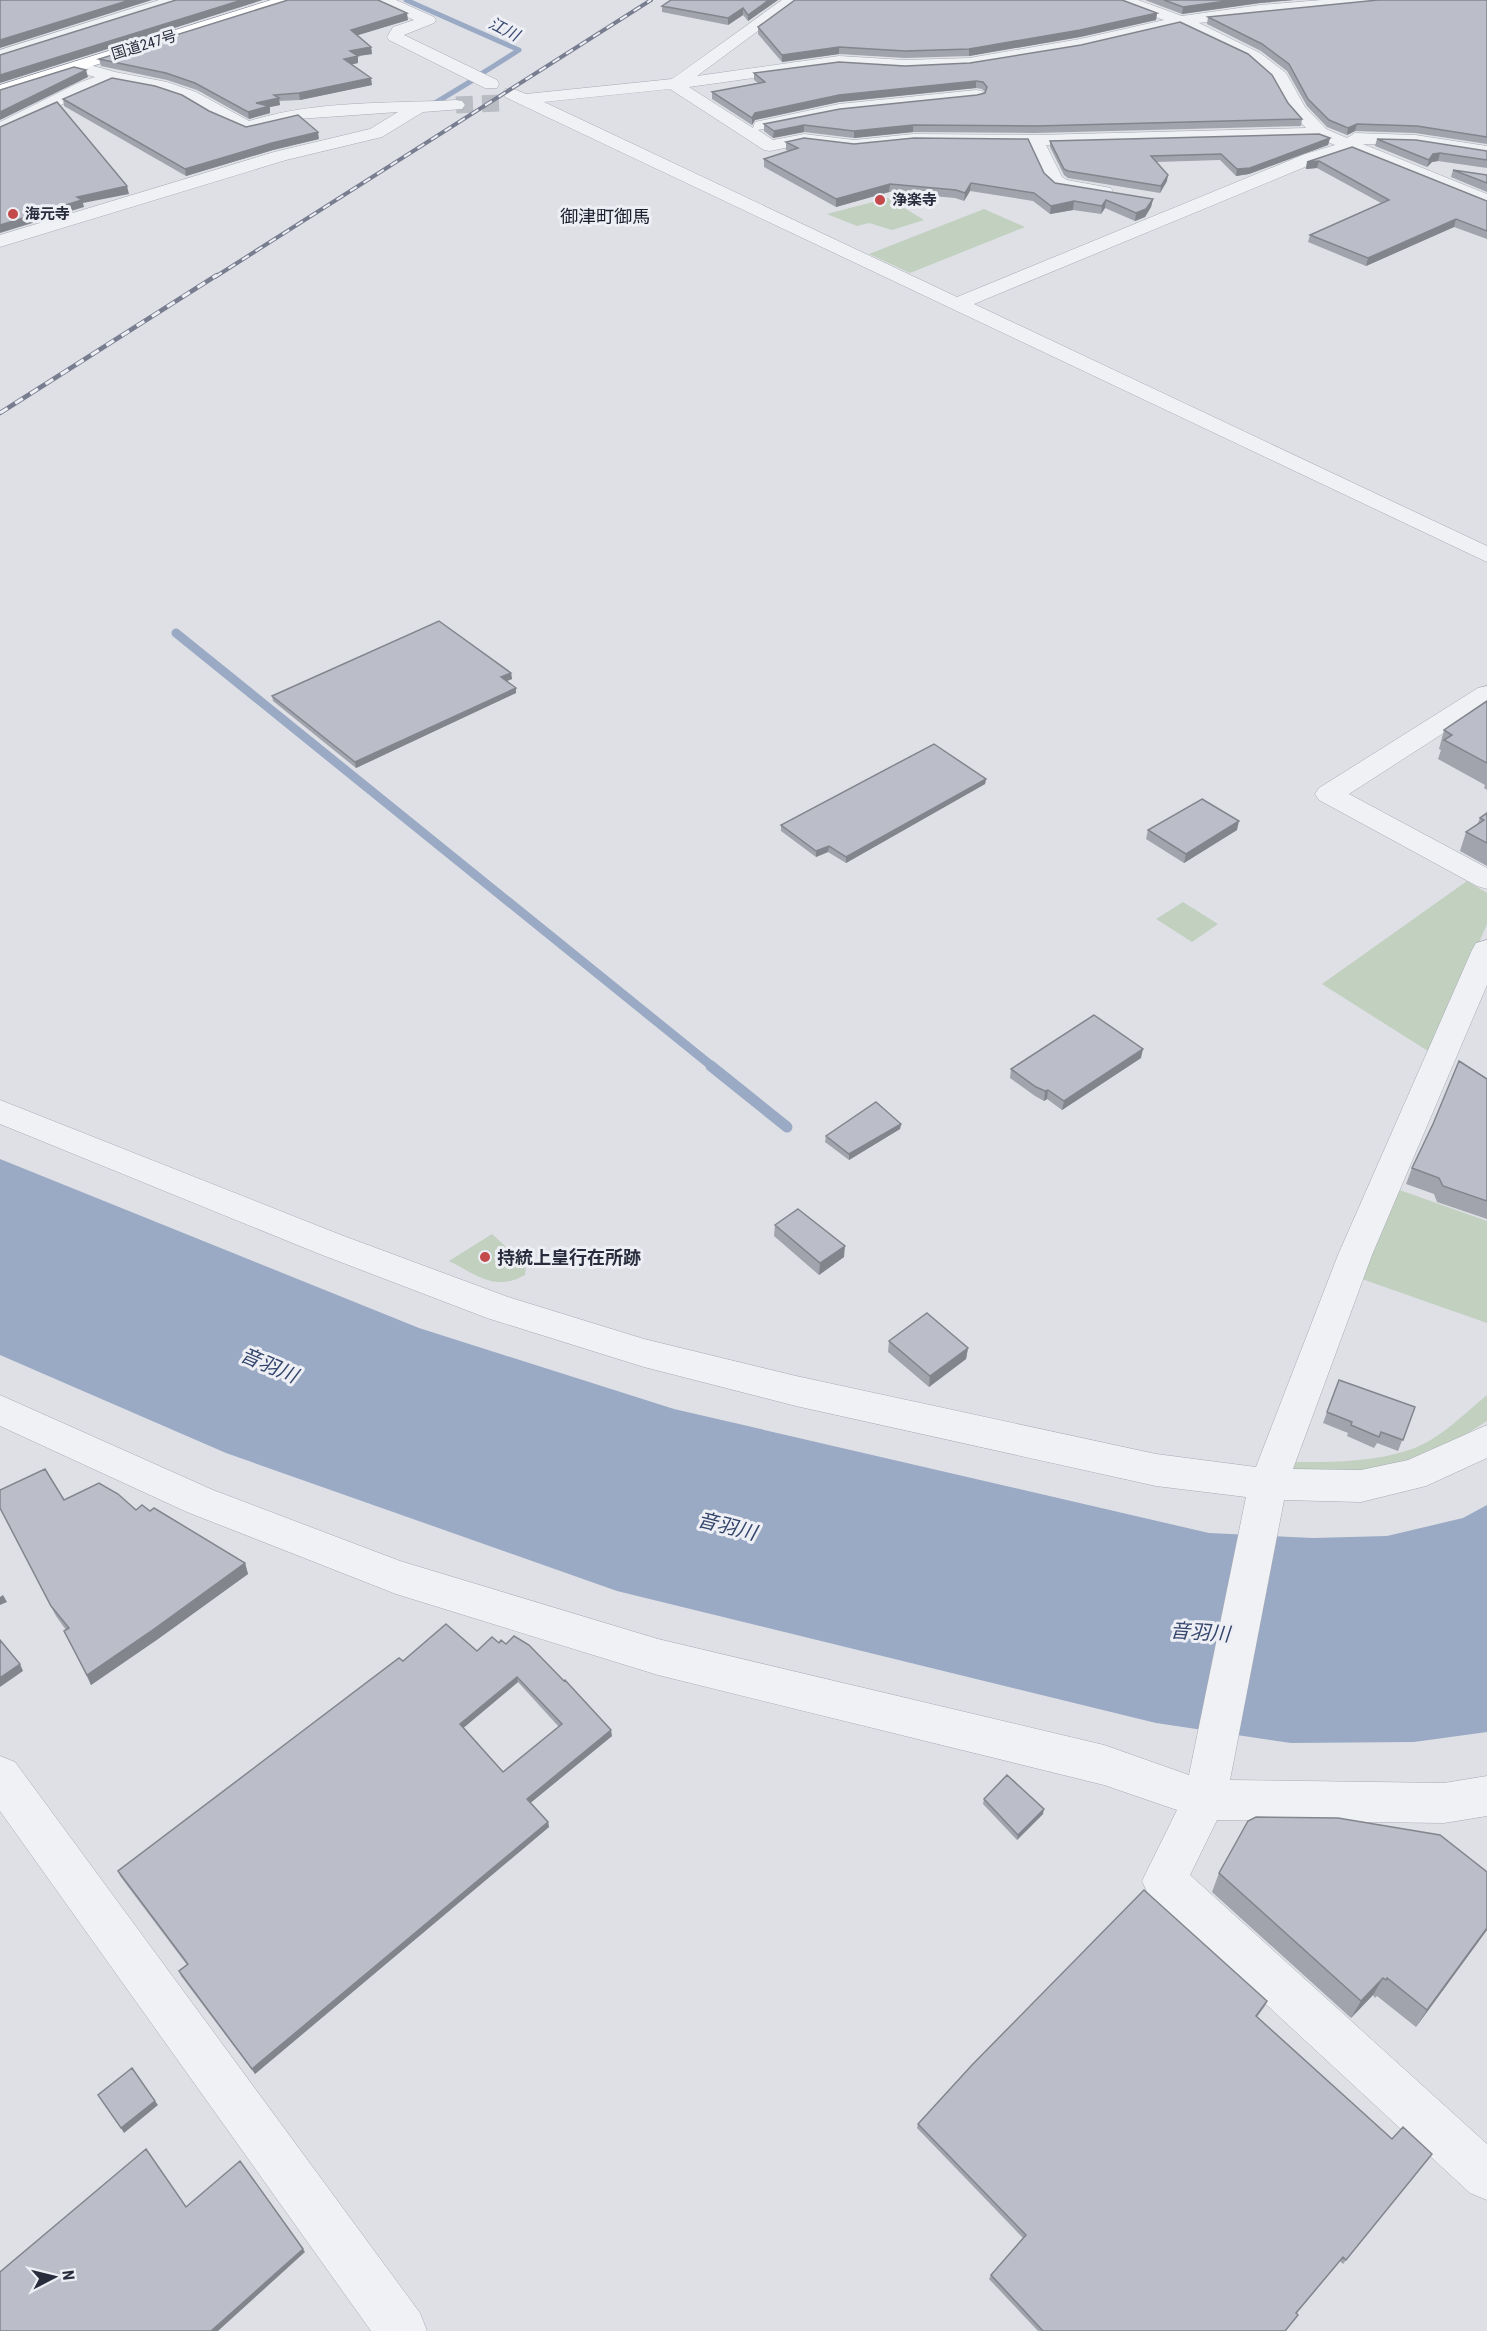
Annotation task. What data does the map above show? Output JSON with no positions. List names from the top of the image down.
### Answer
{
  "streets": {
    "highway": ["国道247号"]
  },
  "districts": ["御津町御馬"],
  "water": ["江川", "音羽川"],
  "places": ["浄楽寺", "海元寺", "持統上皇行在所跡"],
  "north": "right"
}
